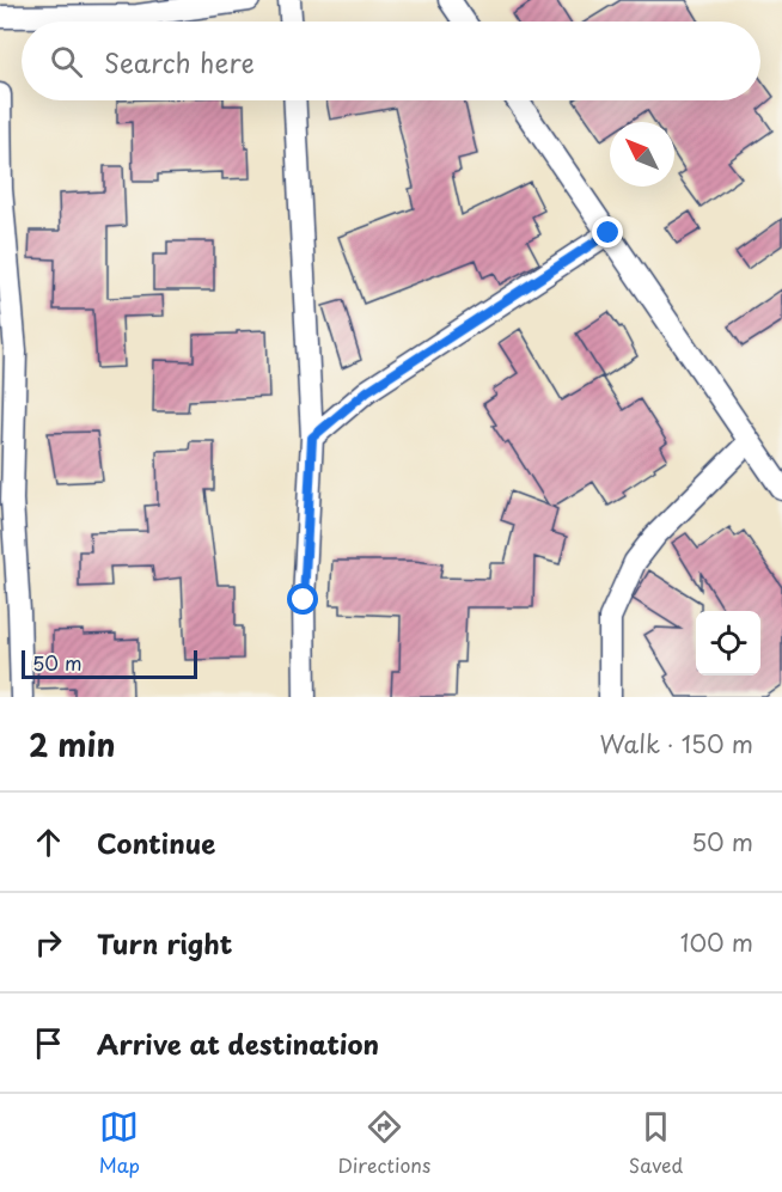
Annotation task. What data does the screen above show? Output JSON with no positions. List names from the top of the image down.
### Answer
{
  "scale_bar": "50 m",
  "north": "top left",
  "page": {
    "search": "Search here",
    "scale": "50 m",
    "heading": ["2 min", "Walk · 150 m"],
    "list": [
      ["Continue", "50 m"],
      ["Turn right", "100 m"],
      "Arrive at destination"
    ],
    "nav": ["Map", "Directions", "Saved"]
  }
}
